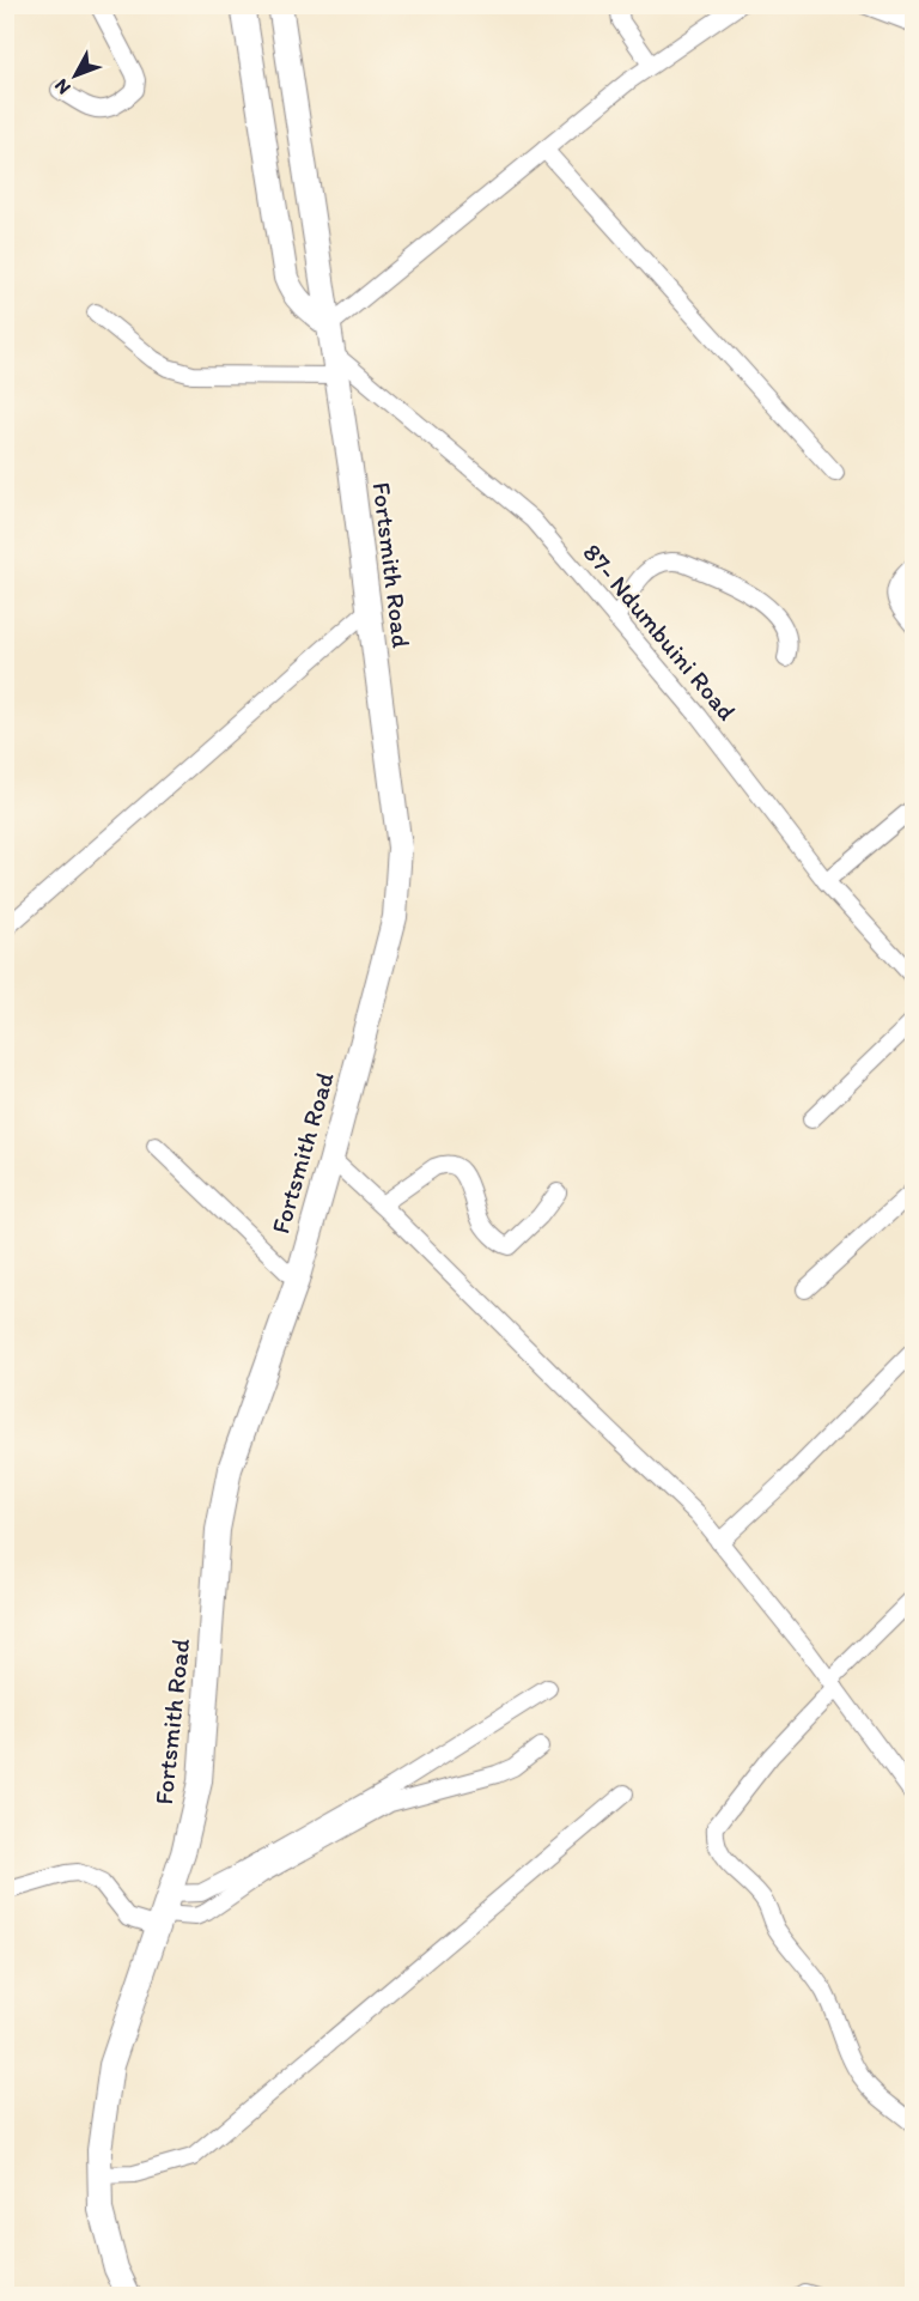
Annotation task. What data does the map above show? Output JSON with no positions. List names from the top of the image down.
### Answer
{
  "streets": {
    "street": ["Fortsmith Road", "87- Ndumbuini Road"]
  },
  "crossings": [
    ["Fortsmith Road", "87- Ndumbuini Road"]
  ],
  "north": "bottom left"
}
